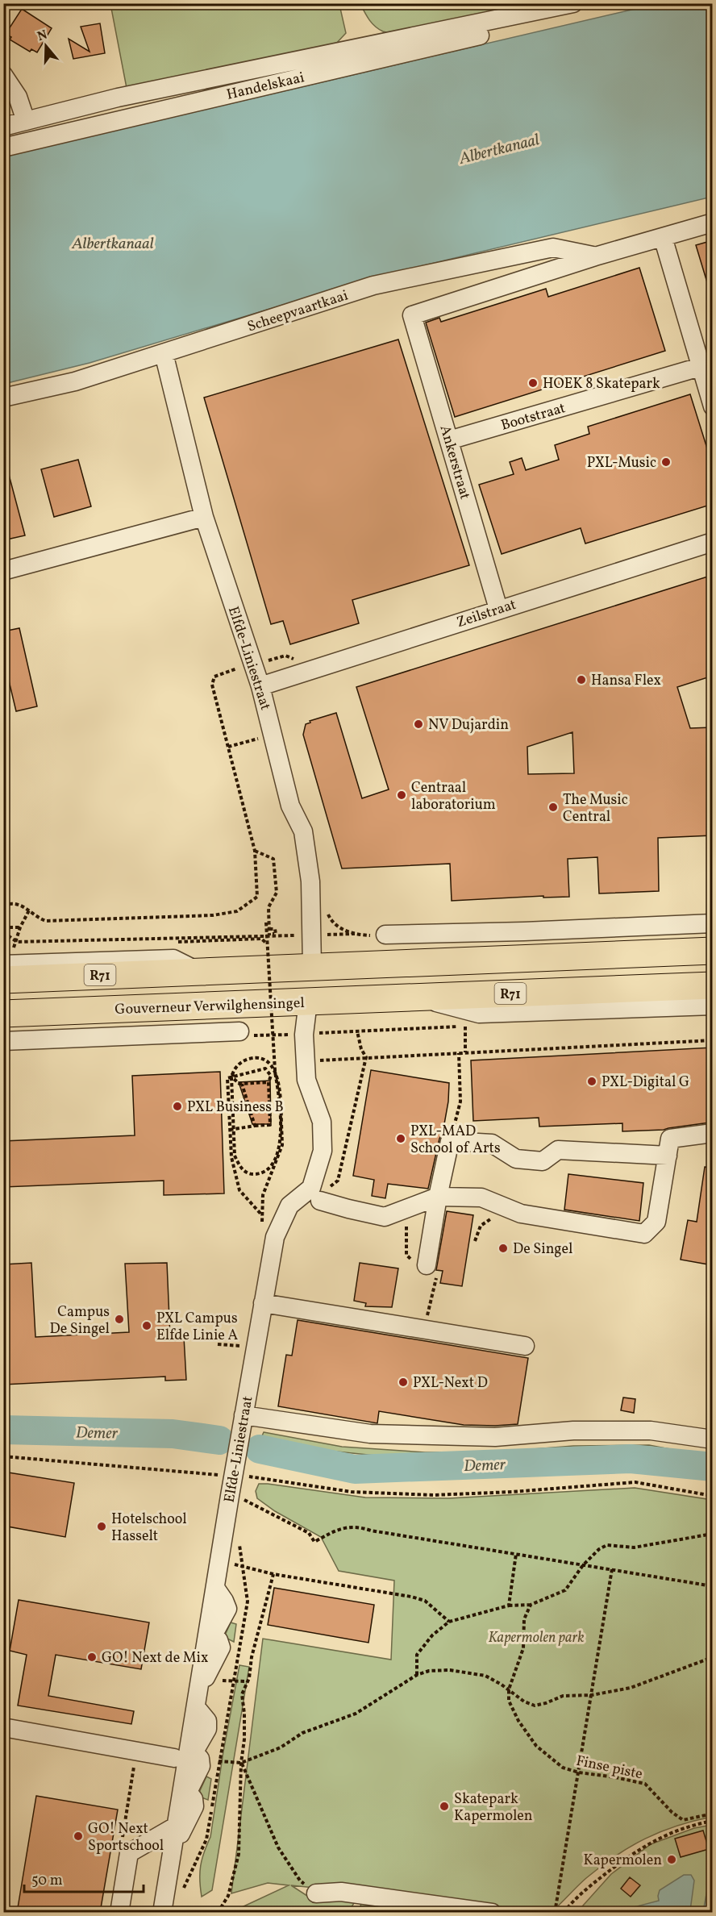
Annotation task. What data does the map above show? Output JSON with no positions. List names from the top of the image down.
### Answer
{
  "streets": {
    "highway": ["R71", "Gouverneur Verwilghensingel"],
    "street": [
      "Handelskaai",
      "Scheepvaartkaai",
      "Bootstraat",
      "Ankerstraat",
      "Zeilstraat",
      "Elfde-Liniestraat"
    ],
    "path": ["Finse piste"]
  },
  "crossings": [
    ["Scheepvaartkaai", "Ankerstraat"],
    ["Scheepvaartkaai", "Elfde-Liniestraat"],
    ["Bootstraat", "Ankerstraat"],
    ["Ankerstraat", "Zeilstraat"],
    ["Zeilstraat", "Elfde-Liniestraat"],
    ["Elfde-Liniestraat", "R71"],
    ["Elfde-Liniestraat", "Gouverneur Verwilghensingel"]
  ],
  "water": ["Albertkanaal", "Demer"],
  "parks": ["Kapermolen park"],
  "places": [
    "HOEK 8 Skatepark",
    "PXL-Music",
    "Hansa Flex",
    "NV Dujardin",
    "Centraal laboratorium",
    "The Music Central",
    "PXL-Digital G",
    "PXL Business B",
    "PXL-MAD School of Arts",
    "De Singel",
    "Campus De Singel",
    "PXL Campus Elfde Linie A",
    "PXL-Next D",
    "Hotelschool Hasselt",
    "GO! Next de Mix",
    "Skatepark Kapermolen",
    "GO! Next Sportschool",
    "Kapermolen"
  ],
  "scale_bar": "50 m",
  "north": "top"
}
